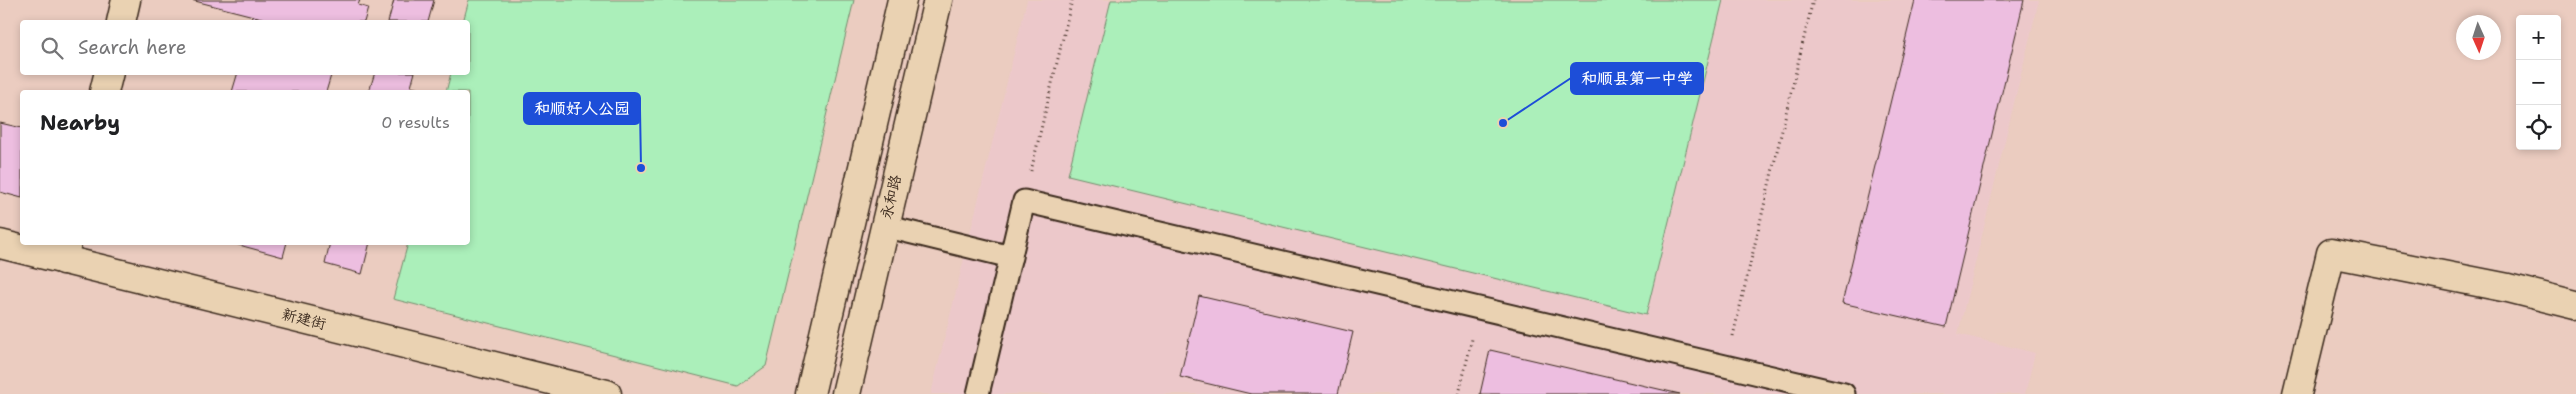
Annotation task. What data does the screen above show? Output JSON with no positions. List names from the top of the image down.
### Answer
{
  "streets": {
    "street": ["永和路", "新建街"]
  },
  "places": ["和顺县第一中学", "和顺好人公园"],
  "north": "bottom",
  "page": {
    "map_buttons": ["+", "−"],
    "search": "Search here",
    "heading": ["Nearby", "0 results"]
  }
}
